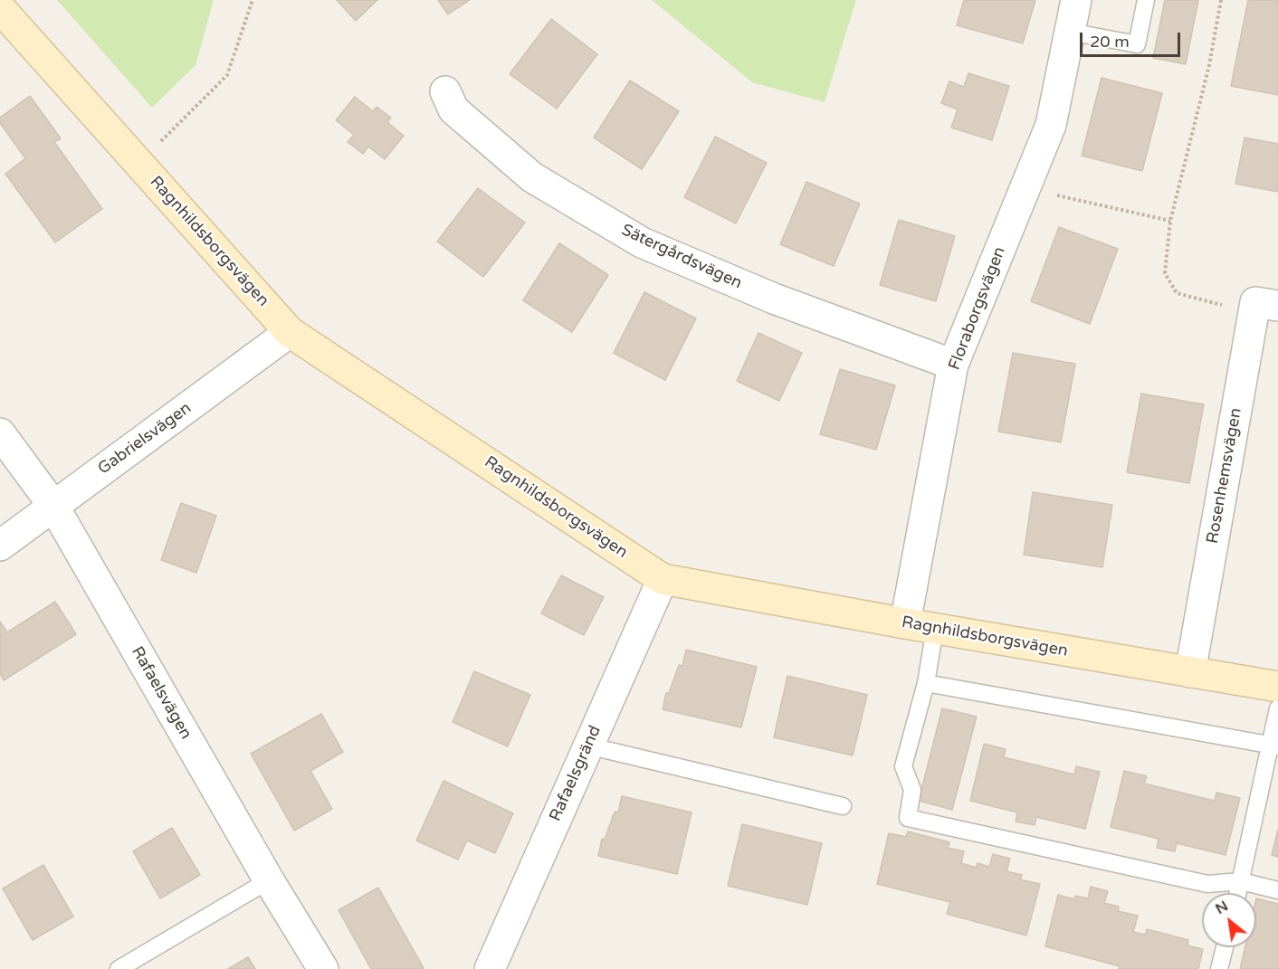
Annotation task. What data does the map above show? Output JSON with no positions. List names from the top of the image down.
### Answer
{
  "streets": {
    "street": [
      "Ragnhildsborgsvägen",
      "Sätergårdsvägen",
      "Floraborgsvägen",
      "Gabrielsvägen",
      "Rosenhemsvägen",
      "Rafaelsvägen",
      "Rafaelsgränd"
    ]
  },
  "crossings": [
    ["Ragnhildsborgsvägen", "Floraborgsvägen"],
    ["Ragnhildsborgsvägen", "Gabrielsvägen"],
    ["Ragnhildsborgsvägen", "Rosenhemsvägen"],
    ["Ragnhildsborgsvägen", "Rafaelsgränd"],
    ["Sätergårdsvägen", "Floraborgsvägen"],
    ["Gabrielsvägen", "Rafaelsvägen"]
  ],
  "scale_bar": "20 m",
  "north": "top left"
}
